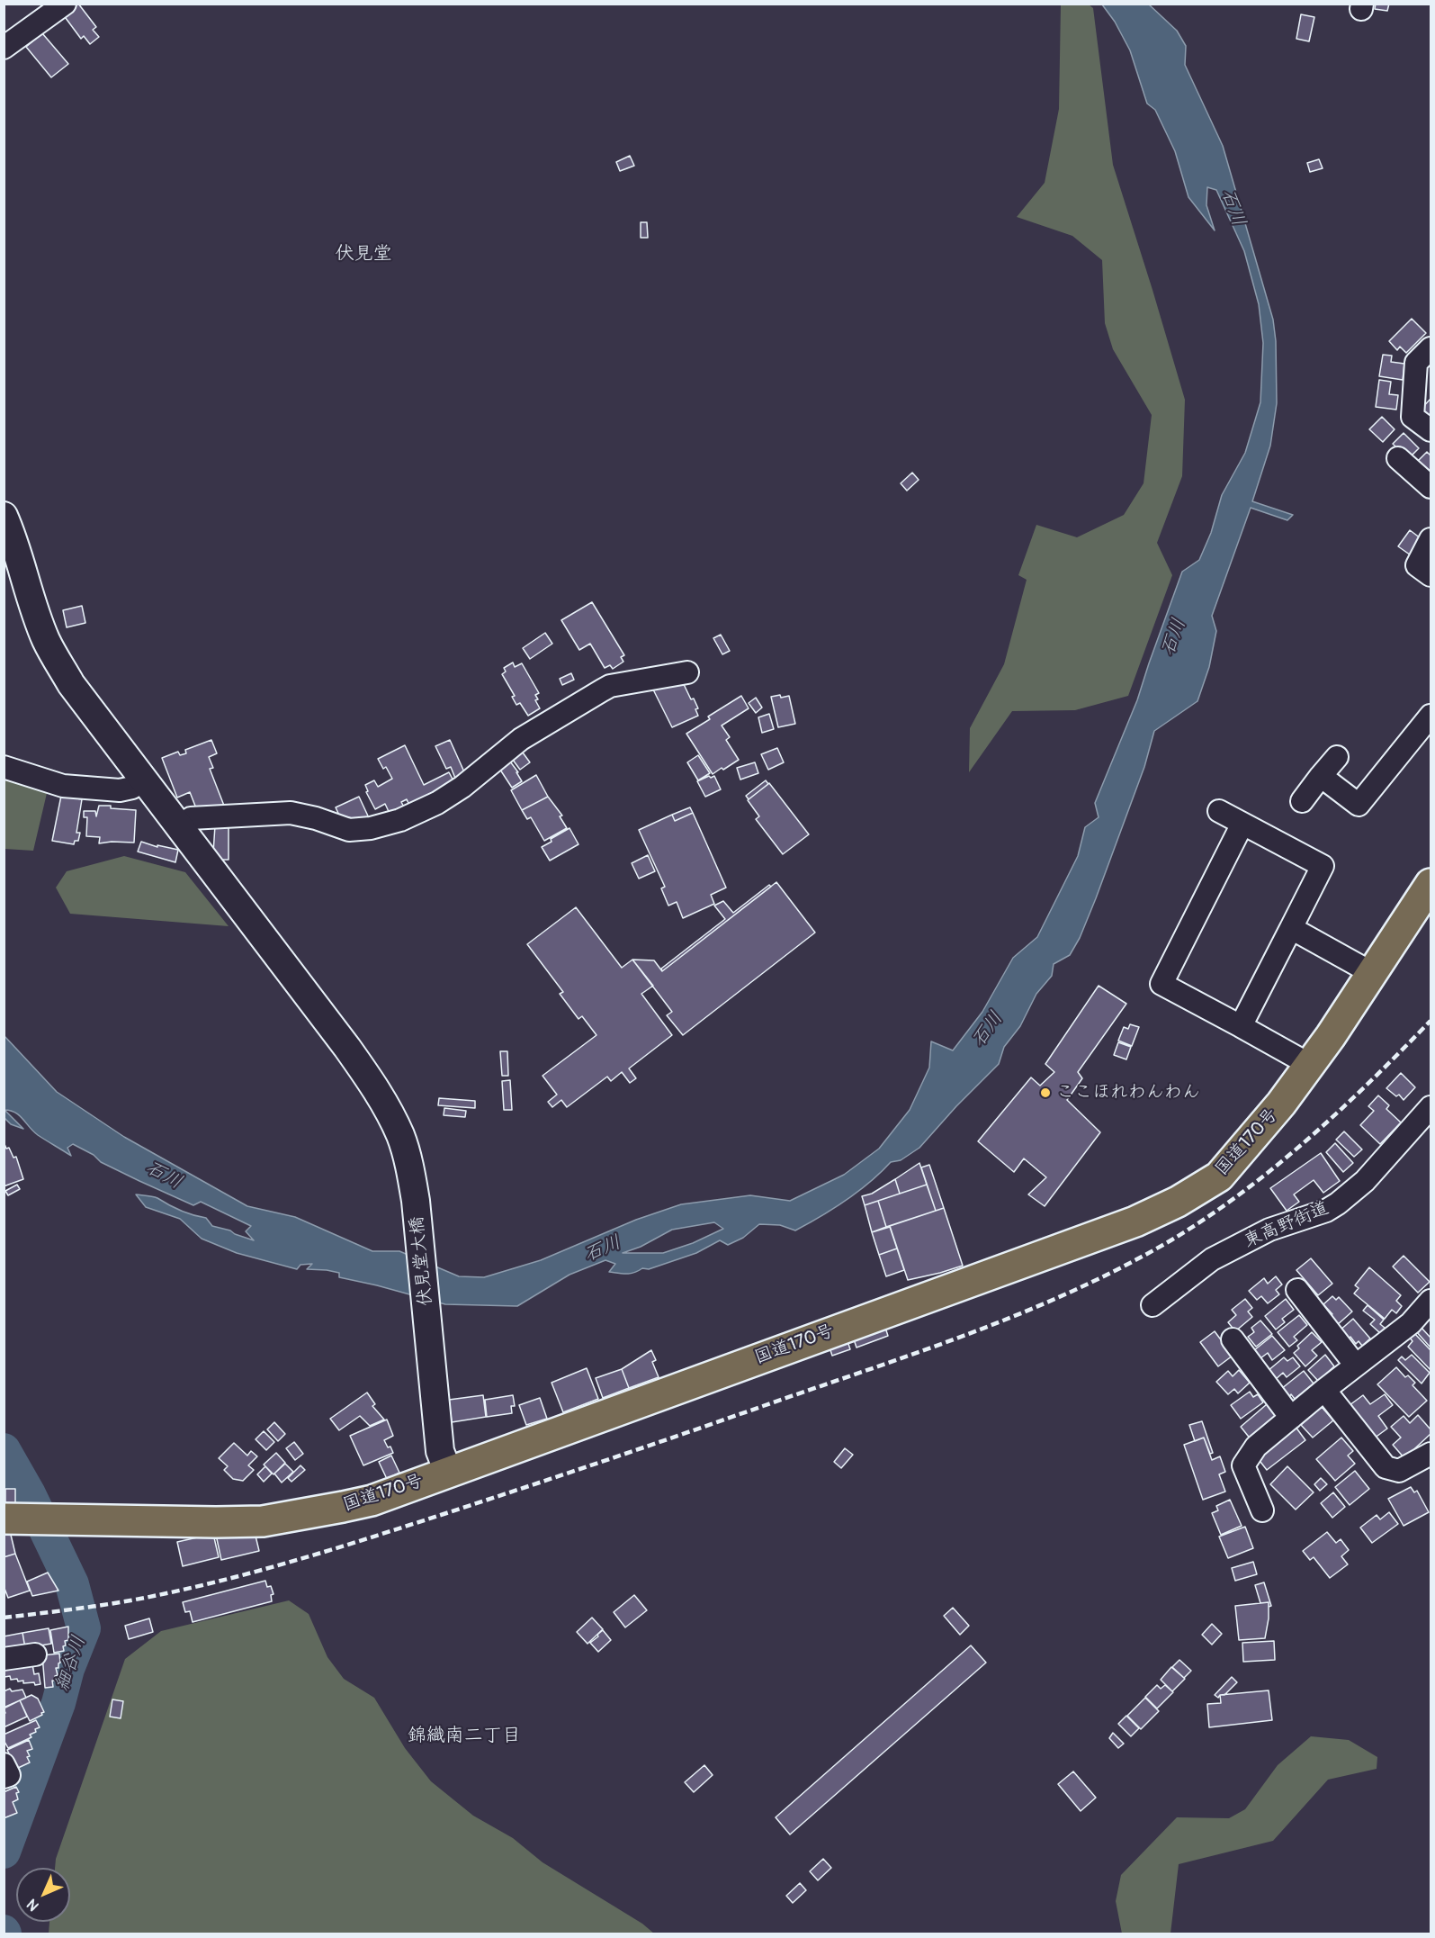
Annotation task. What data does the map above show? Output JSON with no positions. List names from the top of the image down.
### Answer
{
  "streets": {
    "highway": ["国道170号"],
    "street": ["東高野街道", "伏見堂大橋"]
  },
  "crossings": [
    ["国道170号", "伏見堂大橋"]
  ],
  "districts": ["伏見堂", "錦織南二丁目"],
  "water": ["石川", "細谷川"],
  "places": ["ここほれわんわん"],
  "north": "bottom left"
}
